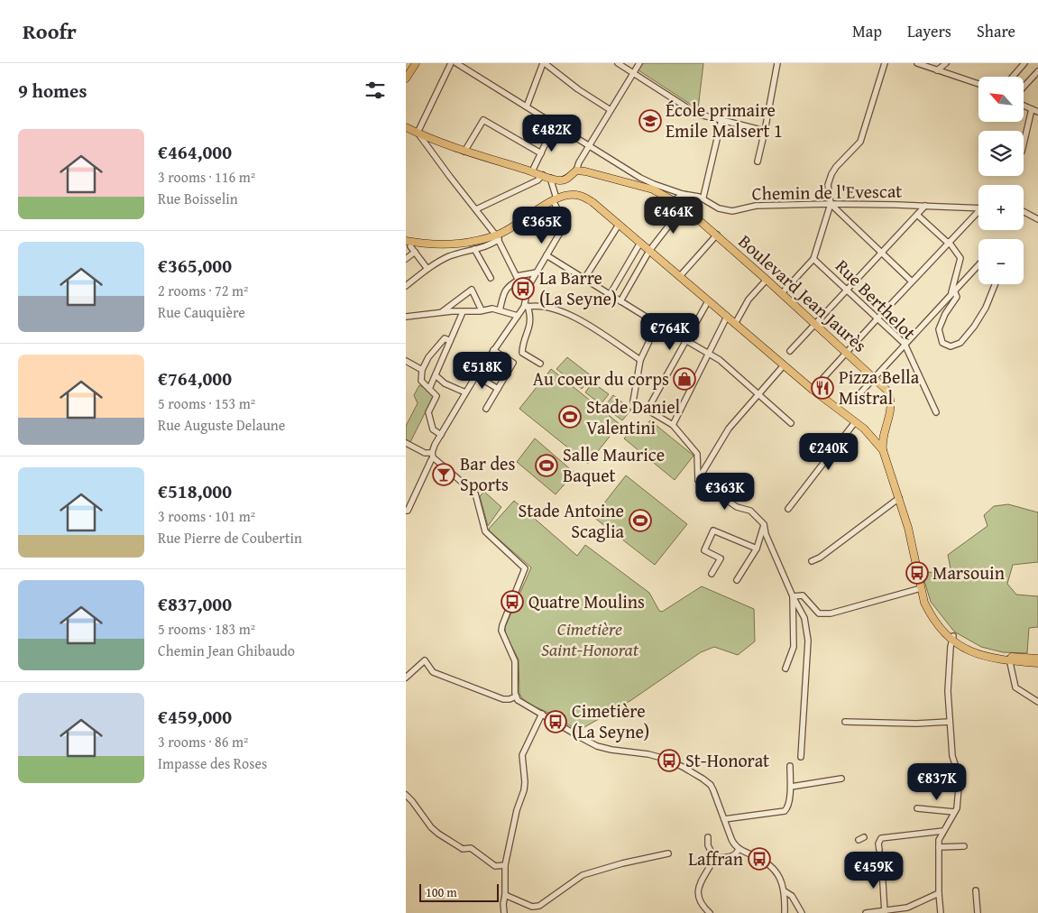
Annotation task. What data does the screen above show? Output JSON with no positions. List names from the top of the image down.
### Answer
{
  "streets": {
    "main road": ["Boulevard Jean Jaurès"],
    "street": ["Chemin de l'Evescat", "Rue Berthelot"]
  },
  "crossings": [
    ["Chemin de l'Evescat", "Boulevard Jean Jaurès"]
  ],
  "parks": ["Cimetière Saint-Honorat"],
  "places": {
    "school or university": ["École primaire Emile Malsert 1"],
    "bus stop": [
      "La Barre (La Seyne)",
      "Marsouin",
      "Quatre Moulins",
      "Cimetière (La Seyne)",
      "St-Honorat",
      "Laffran"
    ],
    "shop": ["Au coeur du corps"],
    "restaurant": ["Pizza Bella Mistral"],
    "sports": ["Stade Daniel Valentini", "Salle Maurice Baquet", "Stade Antoine Scaglia"],
    "bar": ["Bar des Sports"]
  },
  "scale_bar": "100 m",
  "north": "top left",
  "page": {
    "header": "Roofr",
    "nav": ["Map", "Layers", "Share"],
    "heading": "9 homes",
    "map_buttons": ["+", "−"],
    "price": [
      "€482K",
      "€464K",
      "€365K",
      "€764K",
      "€518K",
      "€240K",
      "€363K",
      "€837K",
      "€459K"
    ],
    "list": [
      {
        "name": "€464,000",
        "note": "3 rooms · 116 m² · Rue Boisselin"
      },
      {
        "name": "€365,000",
        "note": "2 rooms · 72 m² · Rue Cauquière"
      },
      {
        "name": "€764,000",
        "note": "5 rooms · 153 m² · Rue Auguste Delaune"
      },
      {
        "name": "€518,000",
        "note": "3 rooms · 101 m² · Rue Pierre de Coubertin"
      },
      {
        "name": "€837,000",
        "note": "5 rooms · 183 m² · Chemin Jean Ghibaudo"
      },
      {
        "name": "€459,000",
        "note": "3 rooms · 86 m² · Impasse des Roses"
      }
    ],
    "scale": "100 m"
  }
}
